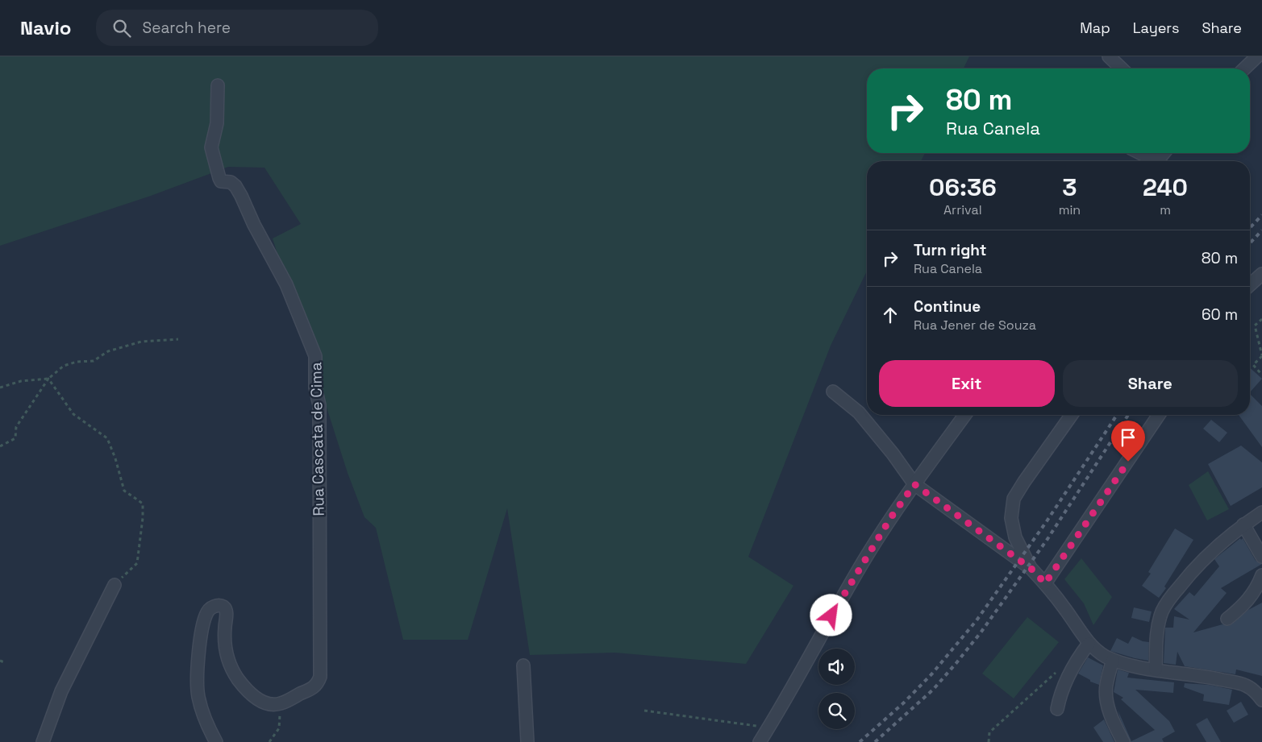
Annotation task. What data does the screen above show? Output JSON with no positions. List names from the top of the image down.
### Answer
{
  "streets": {
    "street": ["Rua Cascata de Cima"]
  },
  "page": {
    "header": "Navio",
    "search": "Search here",
    "nav": ["Map", "Layers", "Share"],
    "turn": ["80 m", "Rua Canela"],
    "eta": [
      "06:36",
      "Arrival",
      "3",
      "min",
      "240",
      "m"
    ],
    "list": [
      {
        "name": "Turn right",
        "note": "Rua Canela",
        "value": "80 m"
      },
      {
        "name": "Continue",
        "note": "Rua Jener de Souza",
        "value": "60 m"
      }
    ],
    "buttons": ["Exit", "Share"]
  }
}
